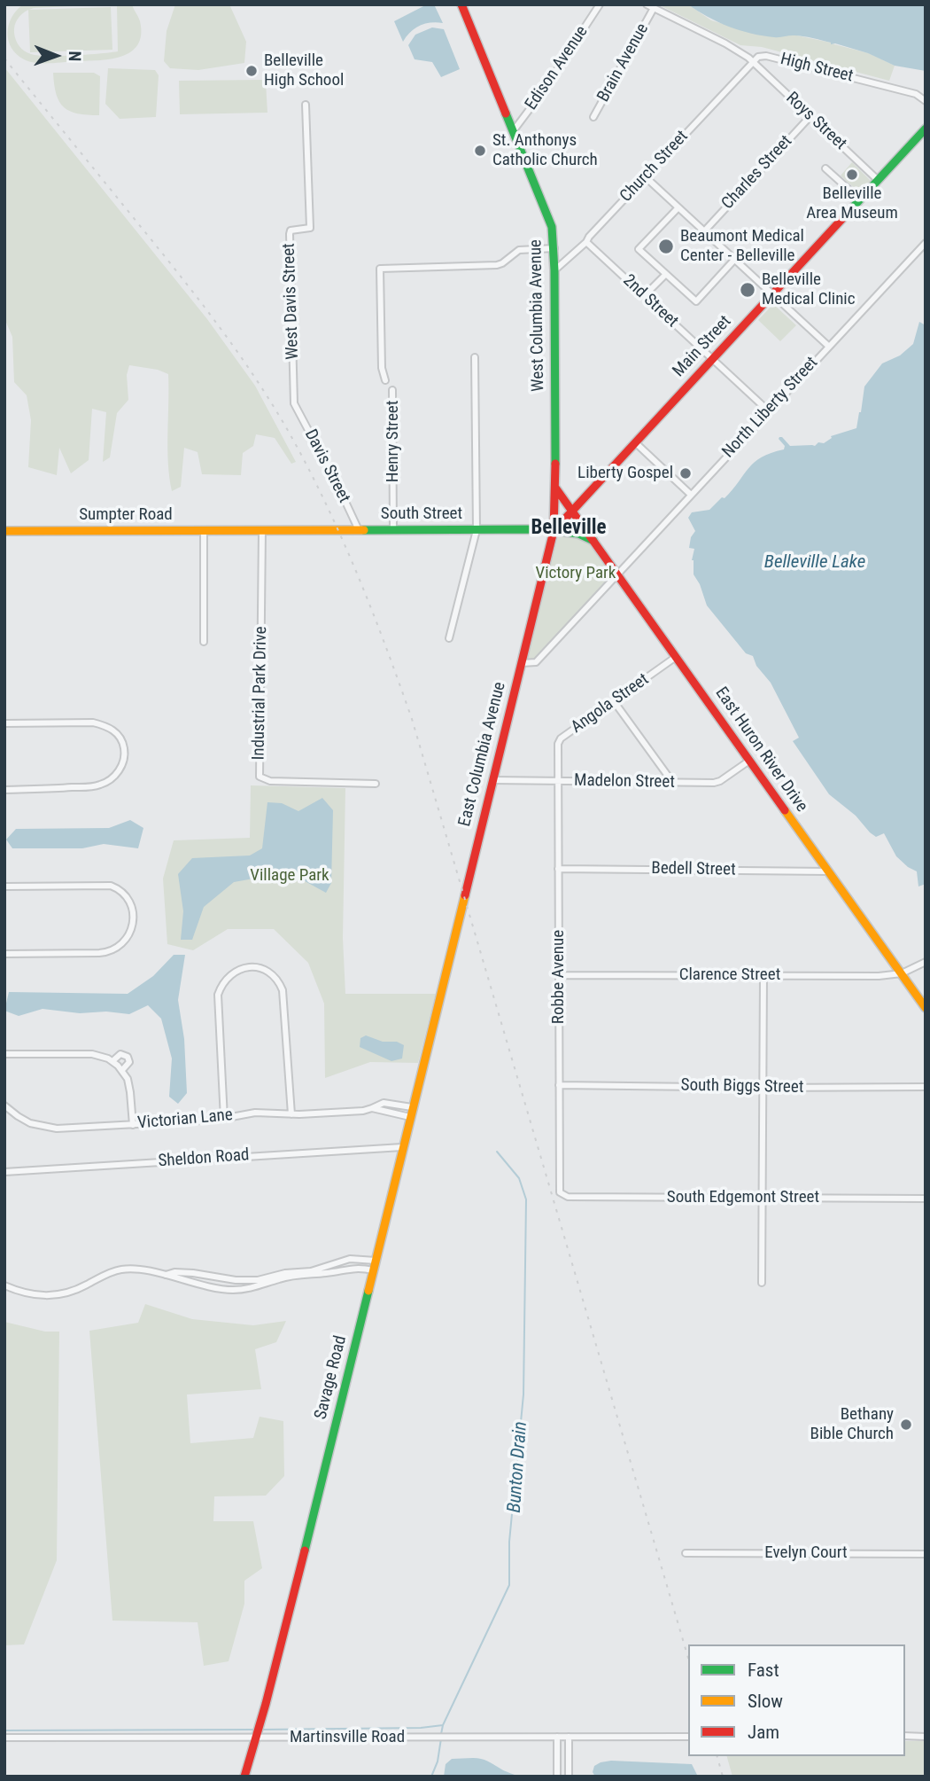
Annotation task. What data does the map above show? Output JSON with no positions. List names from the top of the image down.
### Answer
{
  "streets": {
    "street": [
      "Brain Avenue",
      "Edison Avenue",
      "High Street",
      "Roys Street",
      "Church Street",
      "Charles Street",
      "West Davis Street",
      "2nd Street",
      "West Columbia Avenue",
      "Main Street",
      "North Liberty Street",
      "Henry Street",
      "Davis Street",
      "South Street",
      "Sumpter Road",
      "Industrial Park Drive",
      "Angola Street",
      "East Huron River Drive",
      "East Columbia Avenue",
      "Madelon Street",
      "Bedell Street",
      "Clarence Street",
      "Robbe Avenue",
      "South Biggs Street",
      "Victorian Lane",
      "Sheldon Road",
      "South Edgemont Street",
      "Savage Road",
      "Evelyn Court",
      "Martinsville Road"
    ]
  },
  "crossings": [
    ["Edison Avenue", "West Columbia Avenue"],
    ["High Street", "Roys Street"],
    ["High Street", "Church Street"],
    ["Roys Street", "Church Street"],
    ["Roys Street", "Charles Street"],
    ["Roys Street", "Main Street"],
    ["Church Street", "2nd Street"],
    ["Church Street", "West Columbia Avenue"],
    ["West Davis Street", "Davis Street"],
    ["2nd Street", "Main Street"],
    ["2nd Street", "North Liberty Street"],
    ["West Columbia Avenue", "Main Street"],
    ["West Columbia Avenue", "Henry Street"],
    ["West Columbia Avenue", "South Street"],
    ["West Columbia Avenue", "East Huron River Drive"],
    ["West Columbia Avenue", "East Columbia Avenue"],
    ["Main Street", "South Street"],
    ["Main Street", "East Huron River Drive"],
    ["Main Street", "East Columbia Avenue"],
    ["North Liberty Street", "East Huron River Drive"],
    ["North Liberty Street", "East Columbia Avenue"],
    ["Henry Street", "South Street"],
    ["Davis Street", "South Street"],
    ["South Street", "Sumpter Road"],
    ["South Street", "Industrial Park Drive"],
    ["South Street", "East Huron River Drive"],
    ["South Street", "East Columbia Avenue"],
    ["Angola Street", "East Huron River Drive"],
    ["Angola Street", "Robbe Avenue"],
    ["East Huron River Drive", "Madelon Street"],
    ["East Huron River Drive", "Bedell Street"],
    ["East Huron River Drive", "Clarence Street"],
    ["East Columbia Avenue", "Madelon Street"],
    ["East Columbia Avenue", "Savage Road"],
    ["Madelon Street", "Robbe Avenue"],
    ["Bedell Street", "Robbe Avenue"],
    ["Clarence Street", "Robbe Avenue"],
    ["Robbe Avenue", "South Biggs Street"],
    ["Robbe Avenue", "South Edgemont Street"],
    ["Victorian Lane", "Savage Road"],
    ["Sheldon Road", "Savage Road"],
    ["Savage Road", "Martinsville Road"]
  ],
  "districts": ["Belleville"],
  "water": ["Belleville Lake", "Bunton Drain"],
  "parks": ["Victory Park", "Village Park"],
  "places": [
    "Belleville High School",
    "St. Anthonys Catholic Church",
    "Belleville Area Museum",
    "Beaumont Medical Center - Belleville",
    "Belleville Medical Clinic",
    "Liberty Gospel",
    "Bethany Bible Church"
  ],
  "legend": ["Fast", "Slow", "Jam"],
  "north": "right"
}
